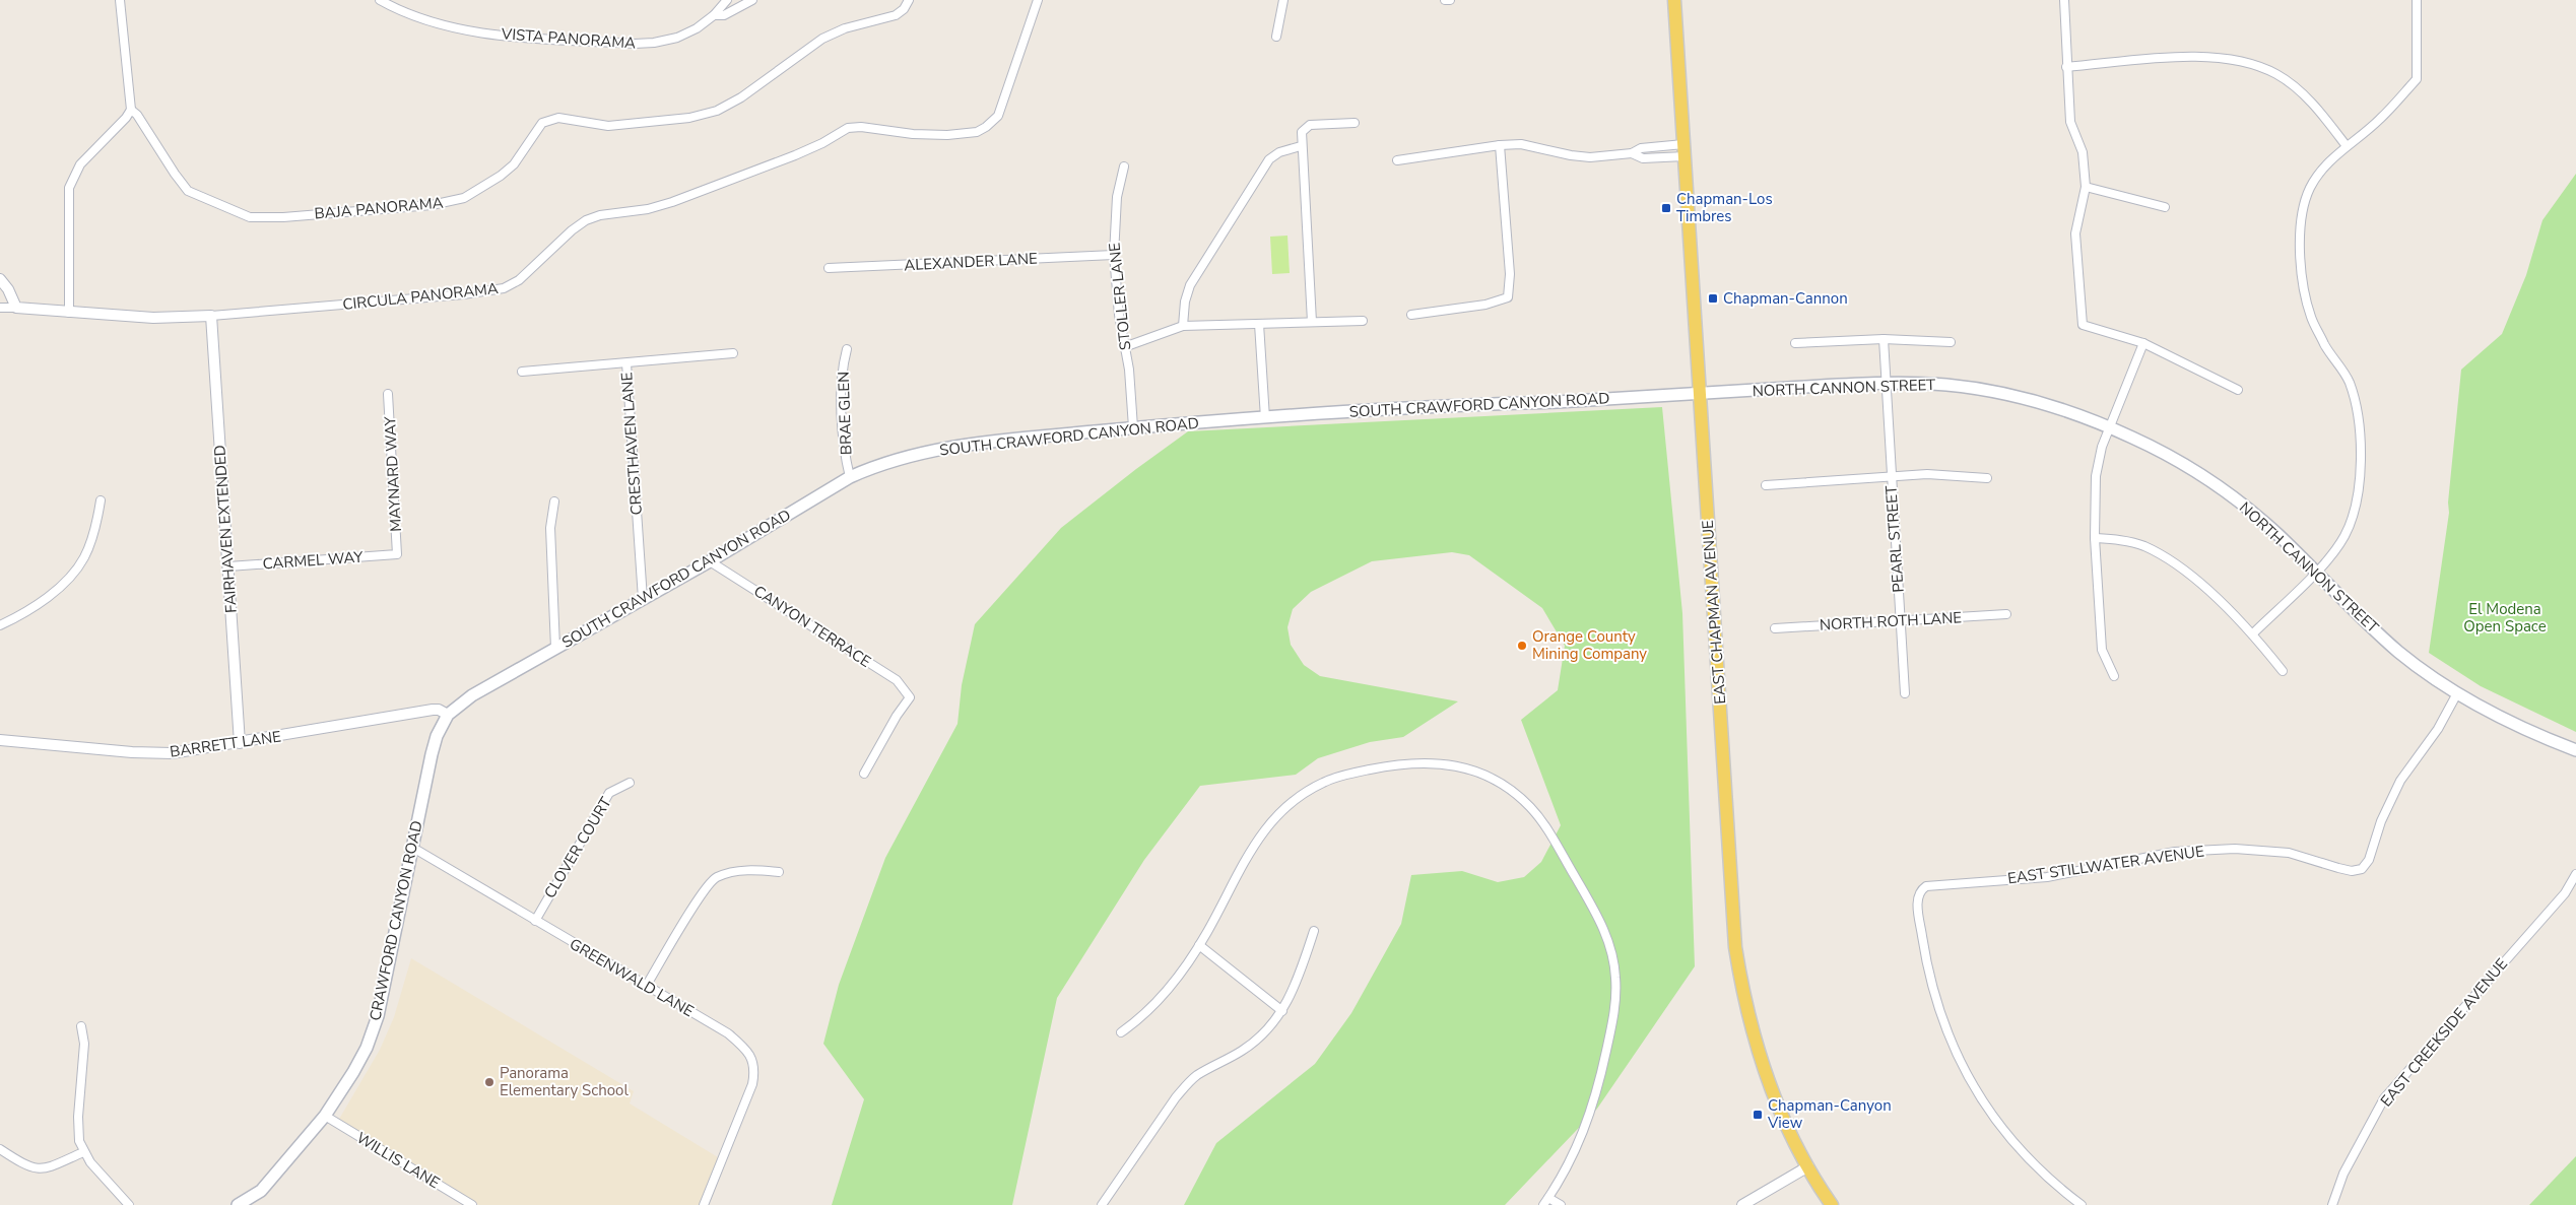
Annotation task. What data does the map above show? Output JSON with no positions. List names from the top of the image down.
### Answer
{
  "streets": {
    "main road": [
      "NORTH CANNON STREET",
      "SOUTH CRAWFORD CANYON ROAD",
      "EAST CHAPMAN AVENUE",
      "CRAWFORD CANYON ROAD"
    ],
    "street": [
      "VISTA PANORAMA",
      "BAJA PANORAMA",
      "ALEXANDER LANE",
      "CIRCULA PANORAMA",
      "STOLLER LANE",
      "BRAE GLEN",
      "CRESTHAVEN LANE",
      "MAYNARD WAY",
      "FAIRHAVEN EXTENDED",
      "PEARL STREET",
      "CARMEL WAY",
      "NORTH ROTH LANE",
      "CANYON TERRACE",
      "BARRETT LANE",
      "CLOVER COURT",
      "EAST STILLWATER AVENUE",
      "GREENWALD LANE",
      "EAST CREEKSIDE AVENUE",
      "WILLIS LANE"
    ]
  },
  "crossings": [
    ["ALEXANDER LANE", "STOLLER LANE"],
    ["CIRCULA PANORAMA", "FAIRHAVEN EXTENDED"],
    ["STOLLER LANE", "SOUTH CRAWFORD CANYON ROAD"],
    ["NORTH CANNON STREET", "SOUTH CRAWFORD CANYON ROAD"],
    ["NORTH CANNON STREET", "PEARL STREET"],
    ["NORTH CANNON STREET", "EAST CHAPMAN AVENUE"],
    ["NORTH CANNON STREET", "EAST STILLWATER AVENUE"],
    ["SOUTH CRAWFORD CANYON ROAD", "BRAE GLEN"],
    ["SOUTH CRAWFORD CANYON ROAD", "CRESTHAVEN LANE"],
    ["SOUTH CRAWFORD CANYON ROAD", "EAST CHAPMAN AVENUE"],
    ["SOUTH CRAWFORD CANYON ROAD", "CANYON TERRACE"],
    ["SOUTH CRAWFORD CANYON ROAD", "BARRETT LANE"],
    ["SOUTH CRAWFORD CANYON ROAD", "CRAWFORD CANYON ROAD"],
    ["MAYNARD WAY", "CARMEL WAY"],
    ["FAIRHAVEN EXTENDED", "CARMEL WAY"],
    ["FAIRHAVEN EXTENDED", "BARRETT LANE"],
    ["PEARL STREET", "NORTH ROTH LANE"],
    ["BARRETT LANE", "CRAWFORD CANYON ROAD"],
    ["CLOVER COURT", "GREENWALD LANE"],
    ["CRAWFORD CANYON ROAD", "GREENWALD LANE"],
    ["CRAWFORD CANYON ROAD", "WILLIS LANE"]
  ],
  "parks": ["El Modena Open Space"],
  "places": {
    "transit": ["Chapman-Los Timbres", "Chapman-Cannon", "Chapman-Canyon View"],
    "other": ["Orange County Mining Company", "Panorama Elementary School"]
  }
}
